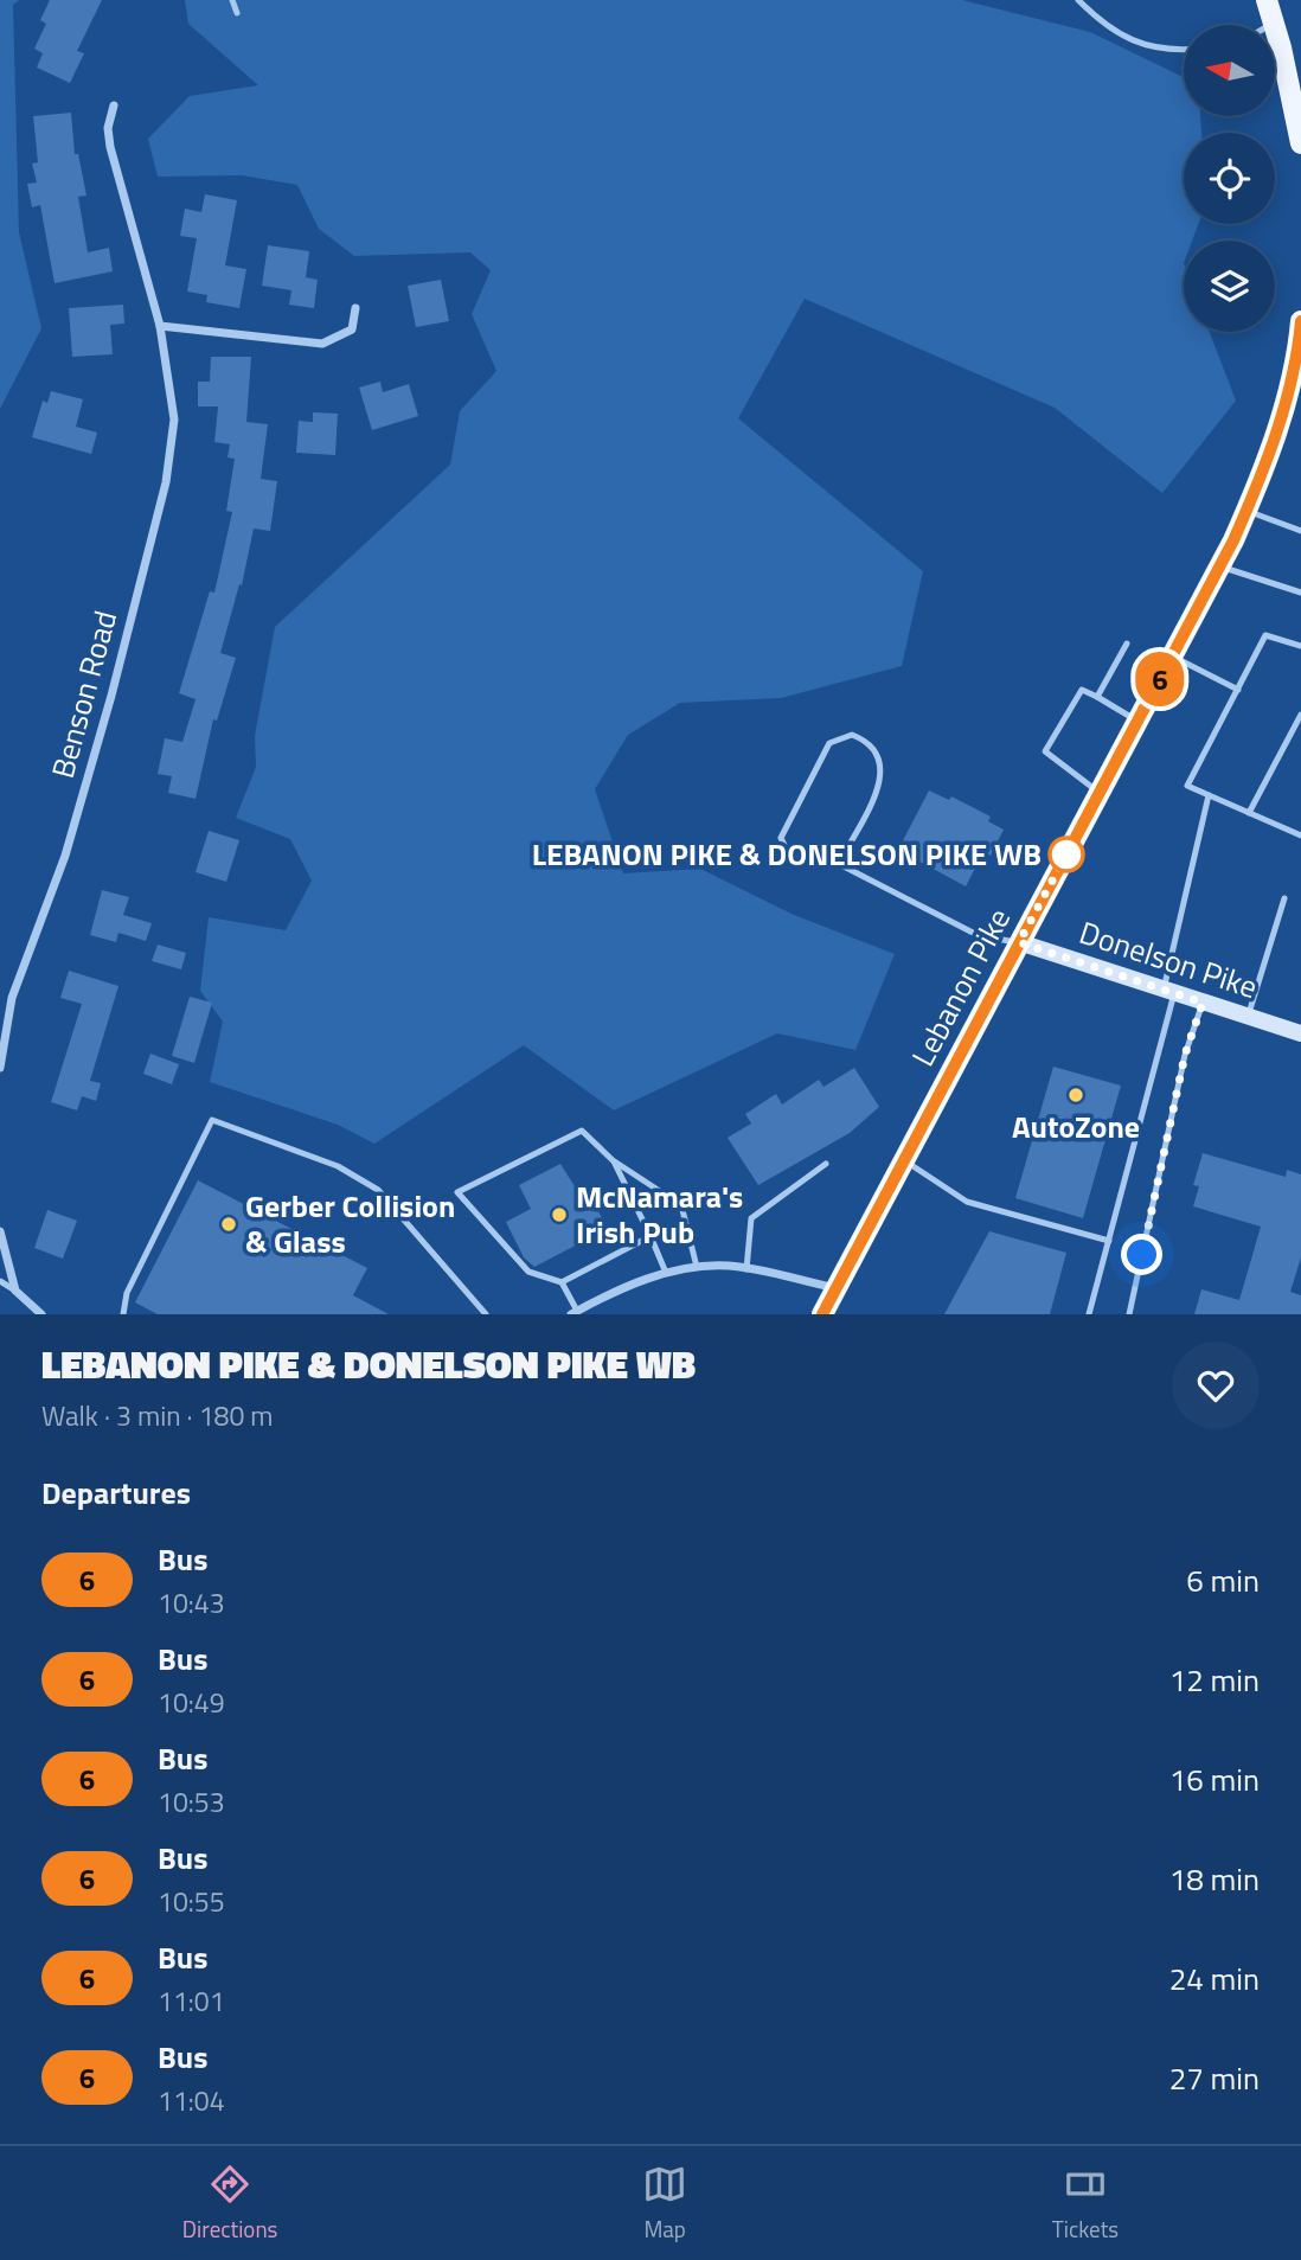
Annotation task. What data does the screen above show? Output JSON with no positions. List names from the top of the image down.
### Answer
{
  "streets": {
    "main road": ["Donelson Pike", "Lebanon Pike"],
    "street": ["Benson Road"]
  },
  "crossings": [
    ["Donelson Pike", "Lebanon Pike"]
  ],
  "places": [
    "LEBANON PIKE & DONELSON PIKE WB",
    "AutoZone",
    "McNamara's Irish Pub",
    "Gerber Collision & Glass"
  ],
  "lines": ["bus line 6"],
  "north": "left",
  "page": {
    "on_map": "6",
    "heading": [
      ["LEBANON PIKE & DONELSON PIKE WB", "Walk · 3 min · 180 m"],
      "Departures"
    ],
    "list": [
      {
        "mark": "6",
        "name": "Bus",
        "note": "10:43",
        "value": "6 min"
      },
      {
        "mark": "6",
        "name": "Bus",
        "note": "10:49",
        "value": "12 min"
      },
      {
        "mark": "6",
        "name": "Bus",
        "note": "10:53",
        "value": "16 min"
      },
      {
        "mark": "6",
        "name": "Bus",
        "note": "10:55",
        "value": "18 min"
      },
      {
        "mark": "6",
        "name": "Bus",
        "note": "11:01",
        "value": "24 min"
      },
      {
        "mark": "6",
        "name": "Bus",
        "note": "11:04",
        "value": "27 min"
      }
    ],
    "tabs": ["Directions", "Map", "Tickets"]
  }
}
